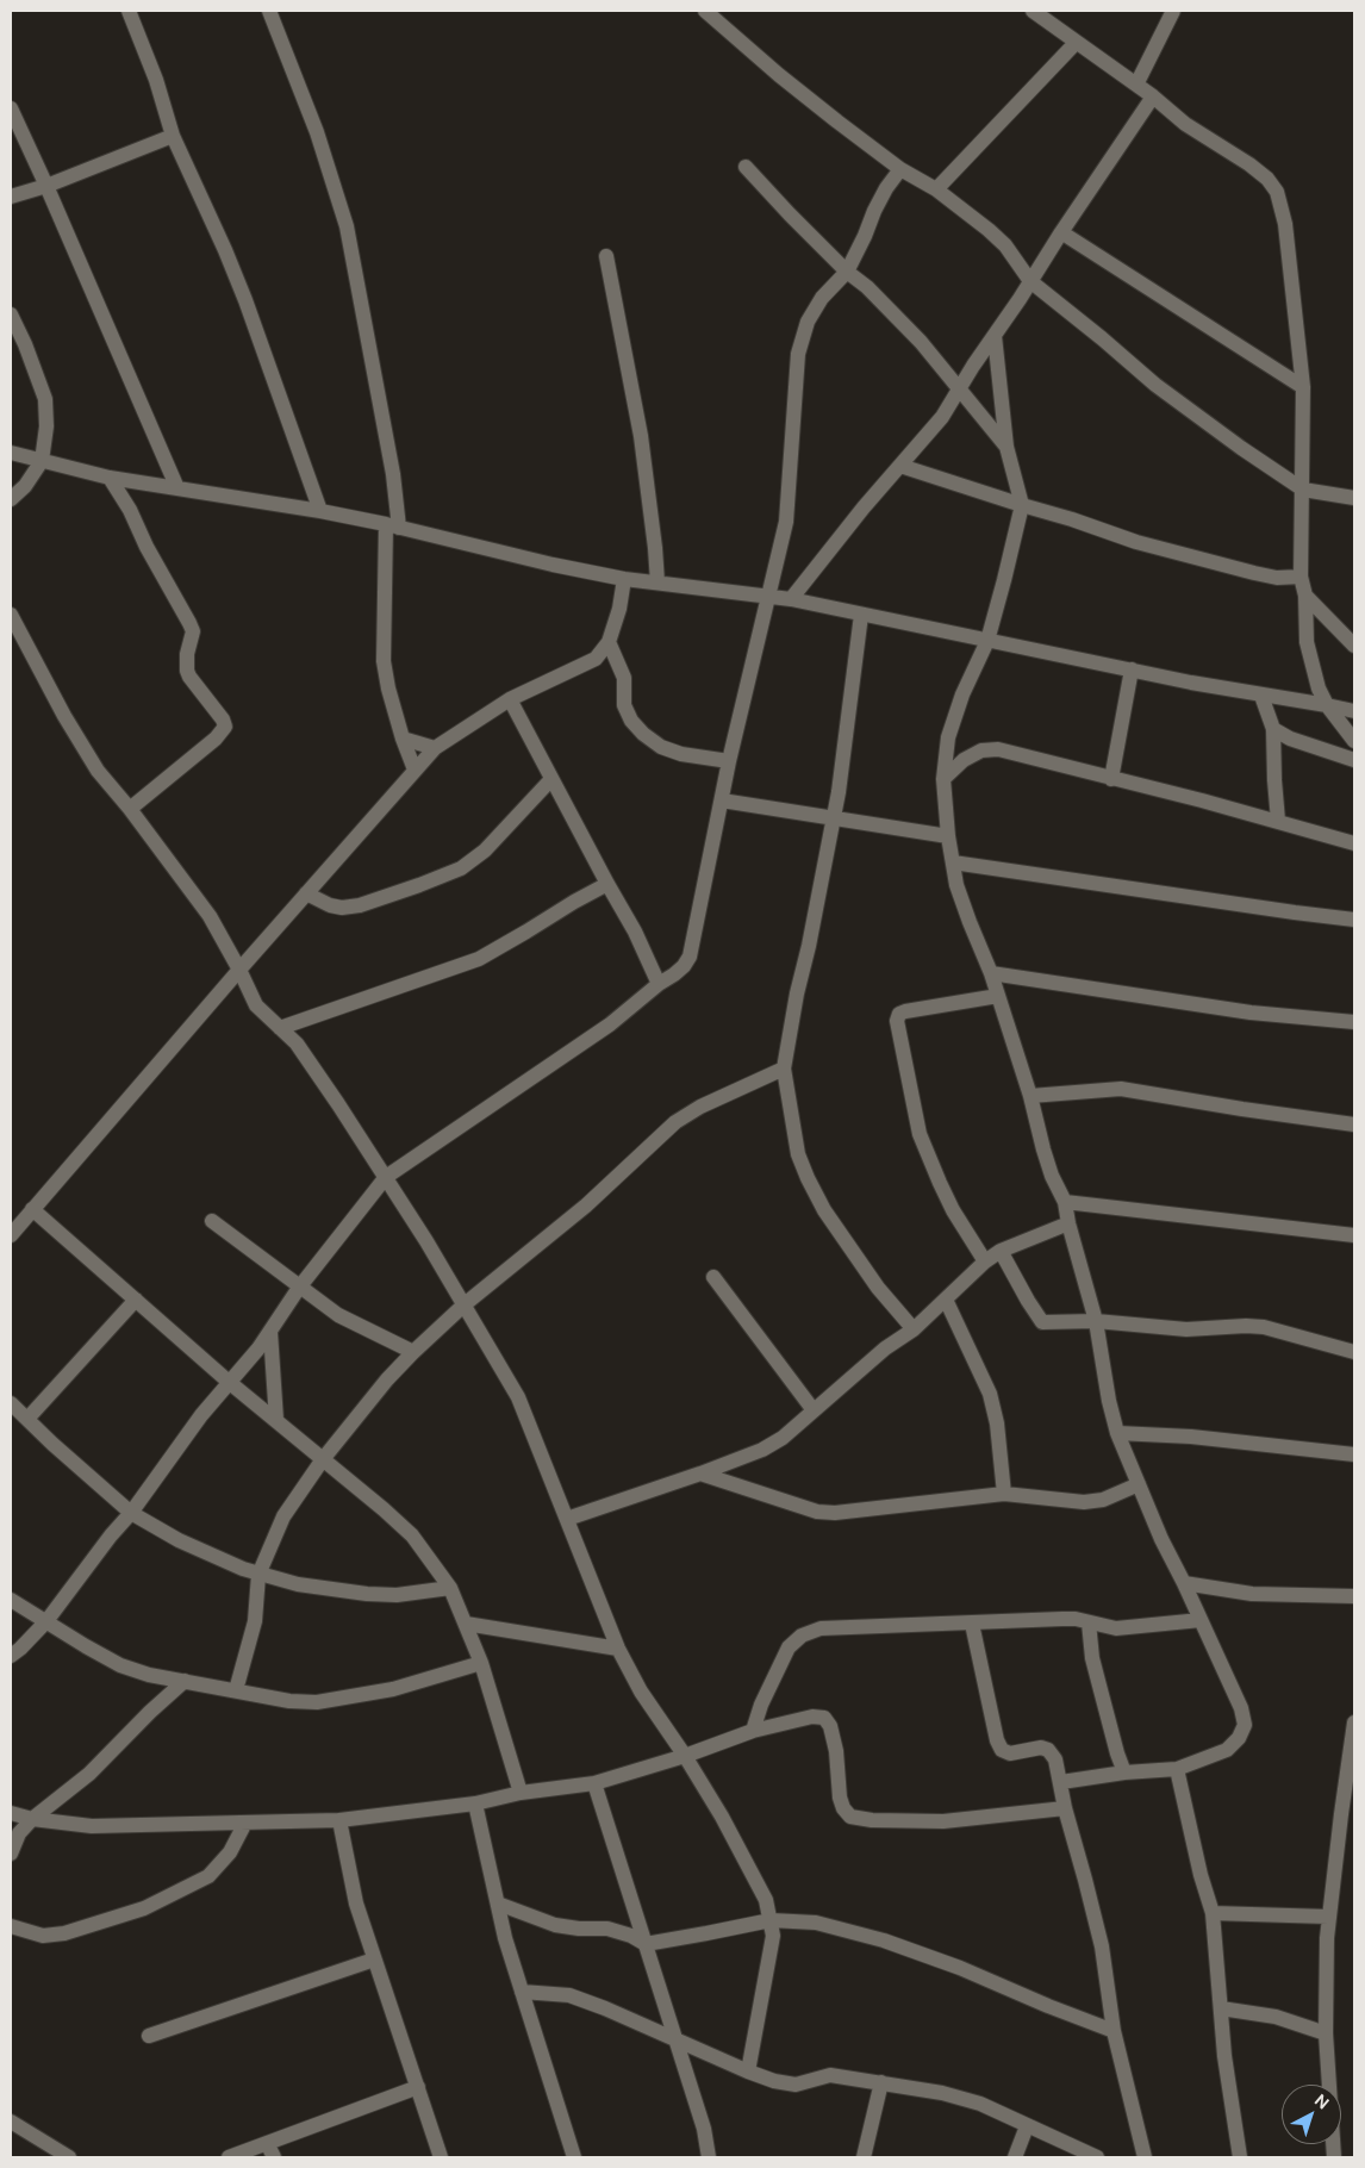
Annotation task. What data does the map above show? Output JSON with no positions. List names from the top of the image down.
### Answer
{
  "north": "top right"
}
